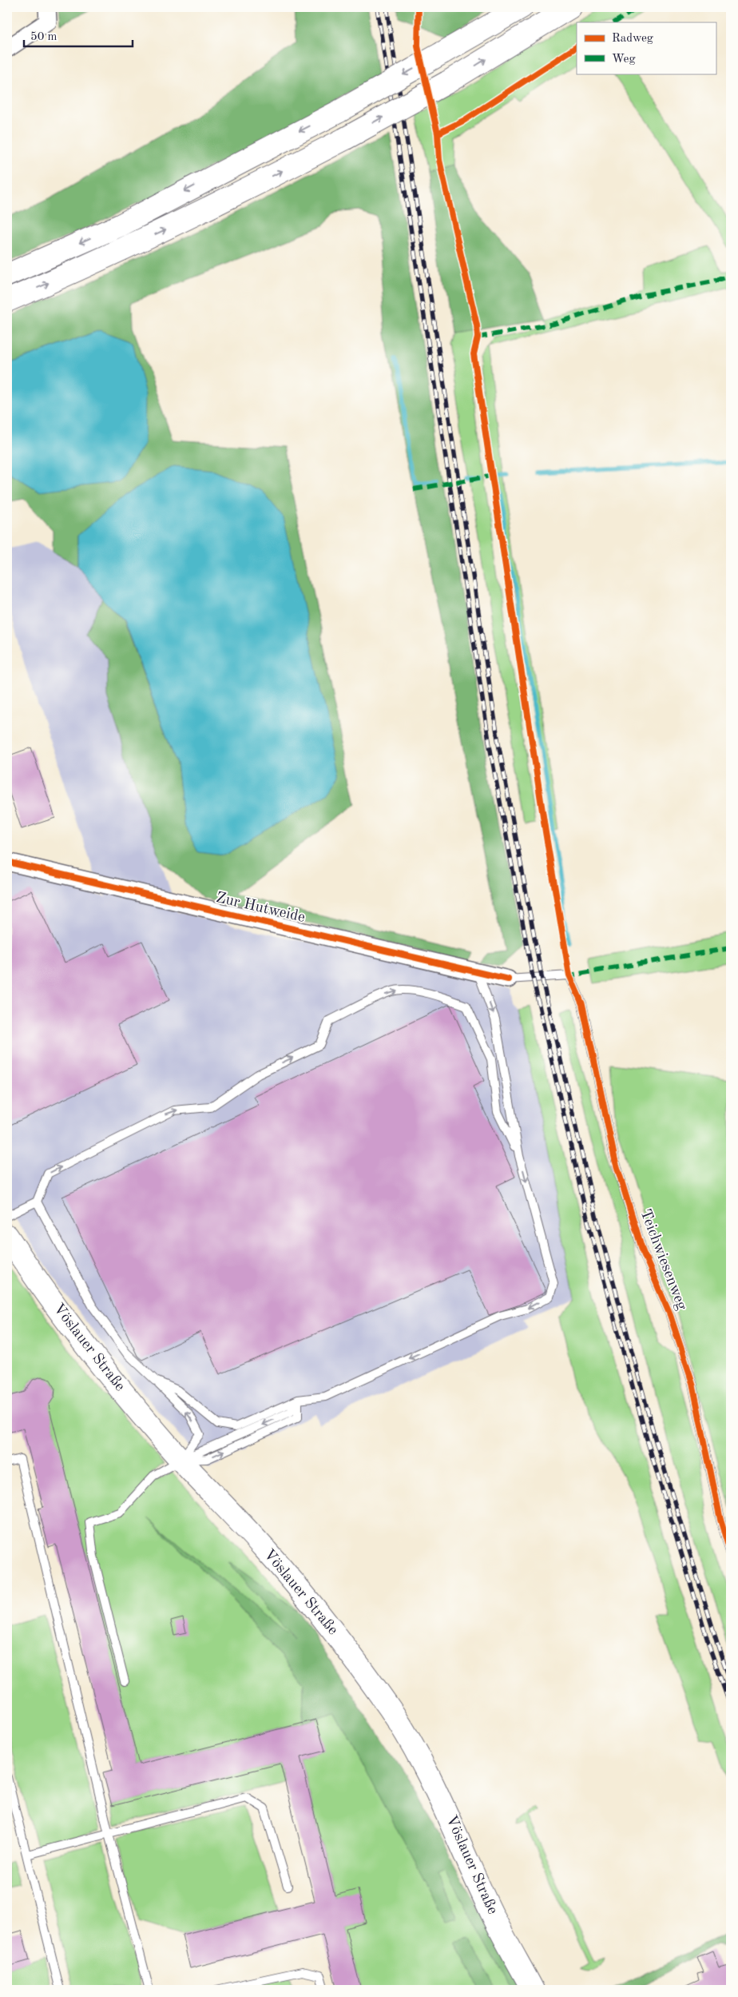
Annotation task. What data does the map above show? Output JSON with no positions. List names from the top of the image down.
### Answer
{
  "streets": {
    "main road": ["Vöslauer Straße"],
    "street": ["Zur Hutweide"],
    "lane": ["Teichwiesenweg"]
  },
  "crossings": [
    ["Zur Hutweide", "Teichwiesenweg"]
  ],
  "legend": ["Radweg", "Weg"],
  "scale_bar": "50 m"
}
